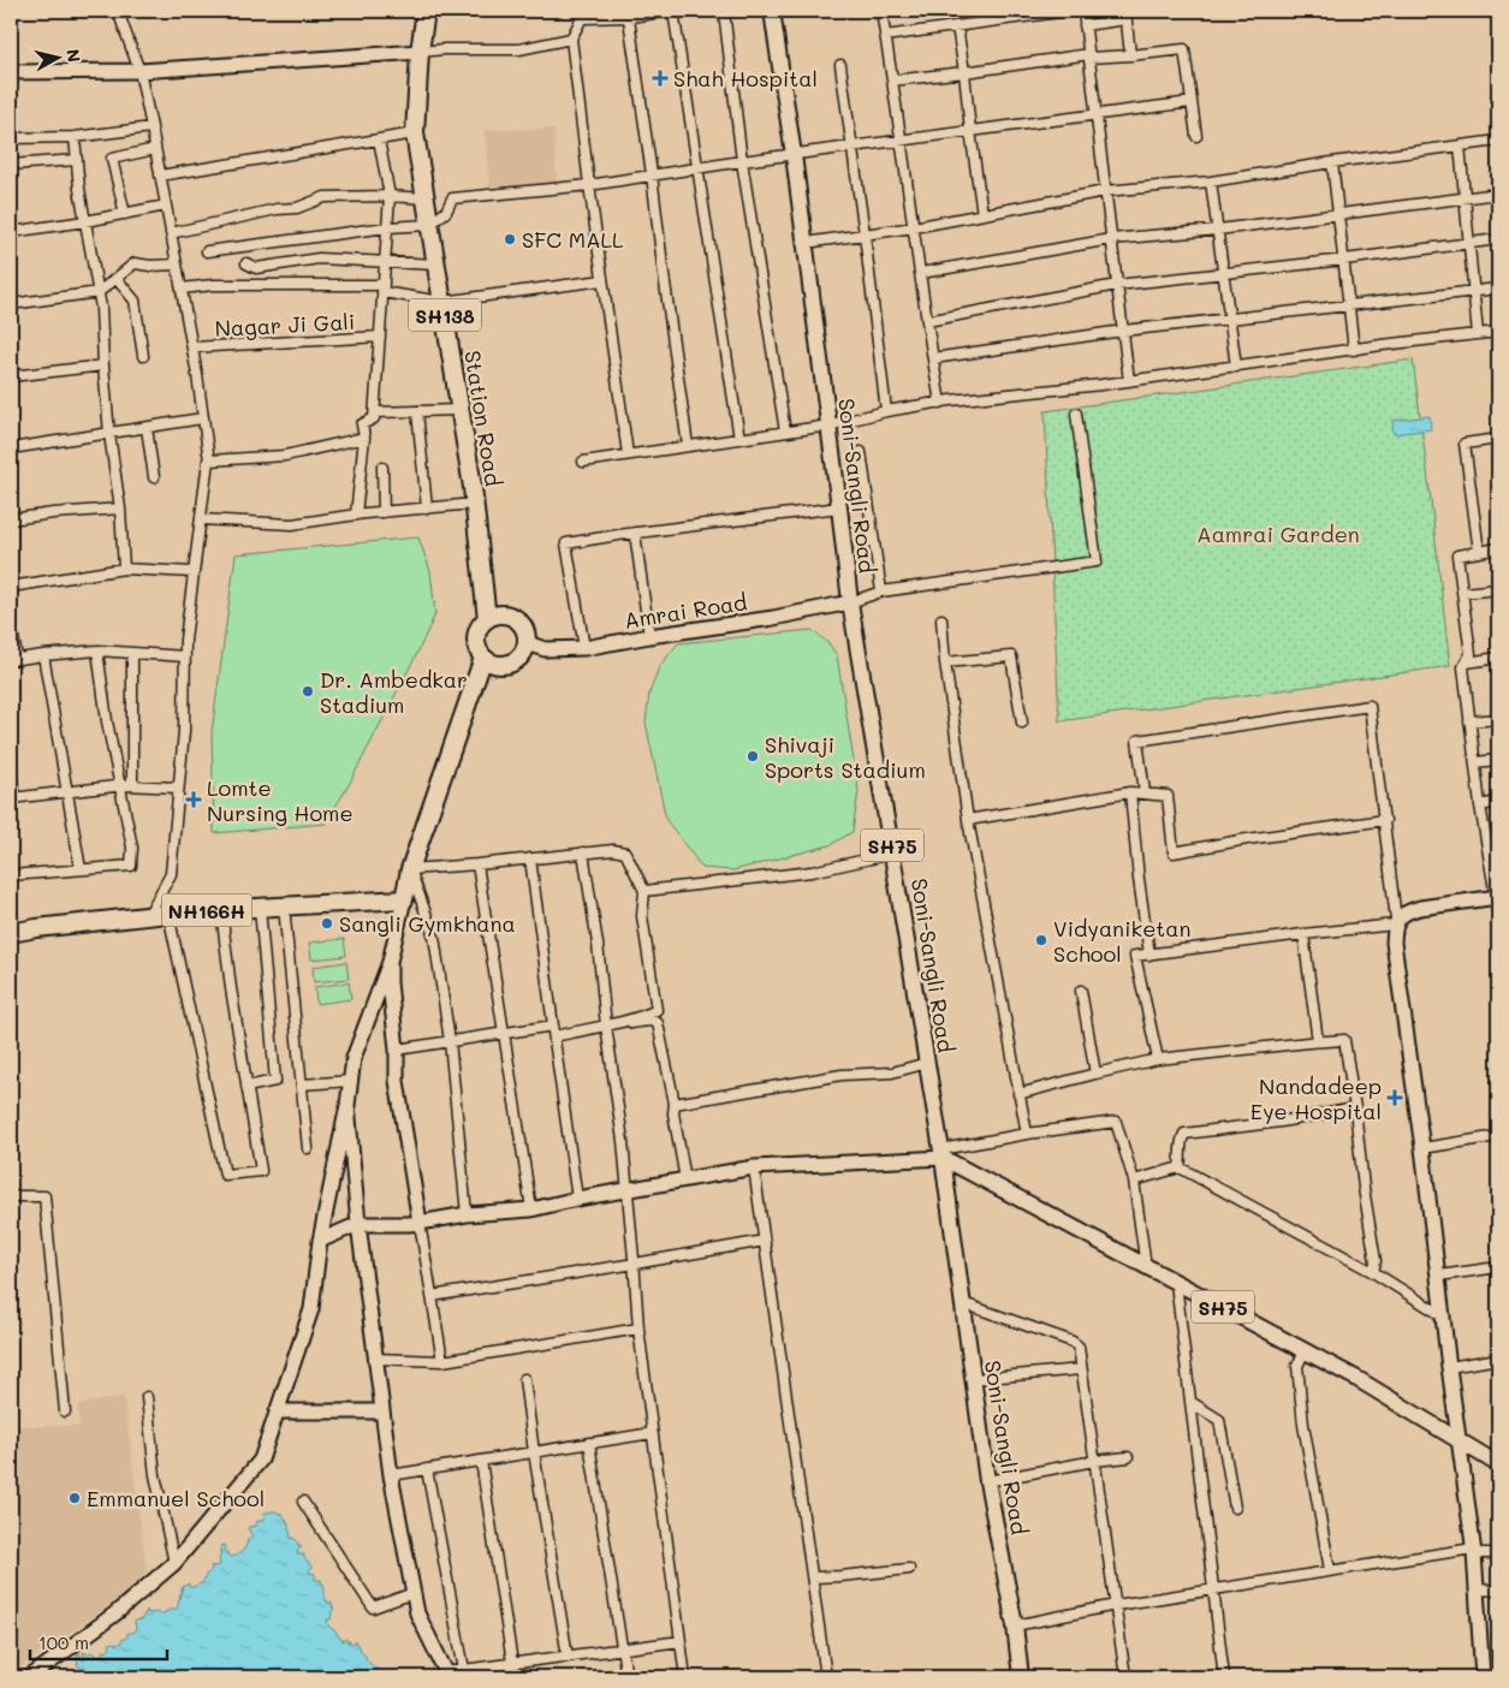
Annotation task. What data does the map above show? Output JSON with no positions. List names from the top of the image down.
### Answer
{
  "streets": {
    "highway": ["SH138", "Station Road", "NH166H"],
    "main road": ["Soni-Sangli Road", "Amrai Road", "SH75"],
    "street": ["Nagar Ji Gali"]
  },
  "crossings": [
    ["Station Road", "Amrai Road"],
    ["Soni-Sangli Road", "Amrai Road"],
    ["Soni-Sangli Road", "SH75"]
  ],
  "parks": ["Aamrai Garden"],
  "places": {
    "health": ["Shah Hospital", "Lomte Nursing Home", "Nandadeep Eye Hospital"],
    "other": [
      "SFC MALL",
      "Dr. Ambedkar Stadium",
      "Shivaji Sports Stadium",
      "Sangli Gymkhana",
      "Vidyaniketan School",
      "Emmanuel School"
    ]
  },
  "scale_bar": "100 m",
  "north": "right"
}
